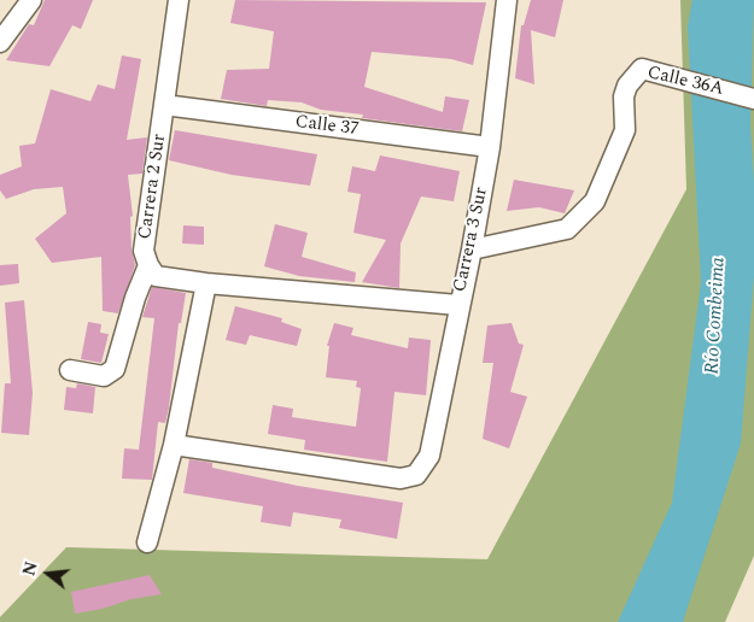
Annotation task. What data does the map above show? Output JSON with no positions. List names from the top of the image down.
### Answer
{
  "streets": {
    "street": [
      "Calle 36A",
      "Calle 37",
      "Carrera 2 Sur",
      "Carrera 3 Sur"
    ]
  },
  "crossings": [
    ["Calle 36A", "Carrera 3 Sur"],
    ["Calle 37", "Carrera 2 Sur"],
    ["Calle 37", "Carrera 3 Sur"]
  ],
  "water": ["Río Combeima"],
  "north": "left"
}
